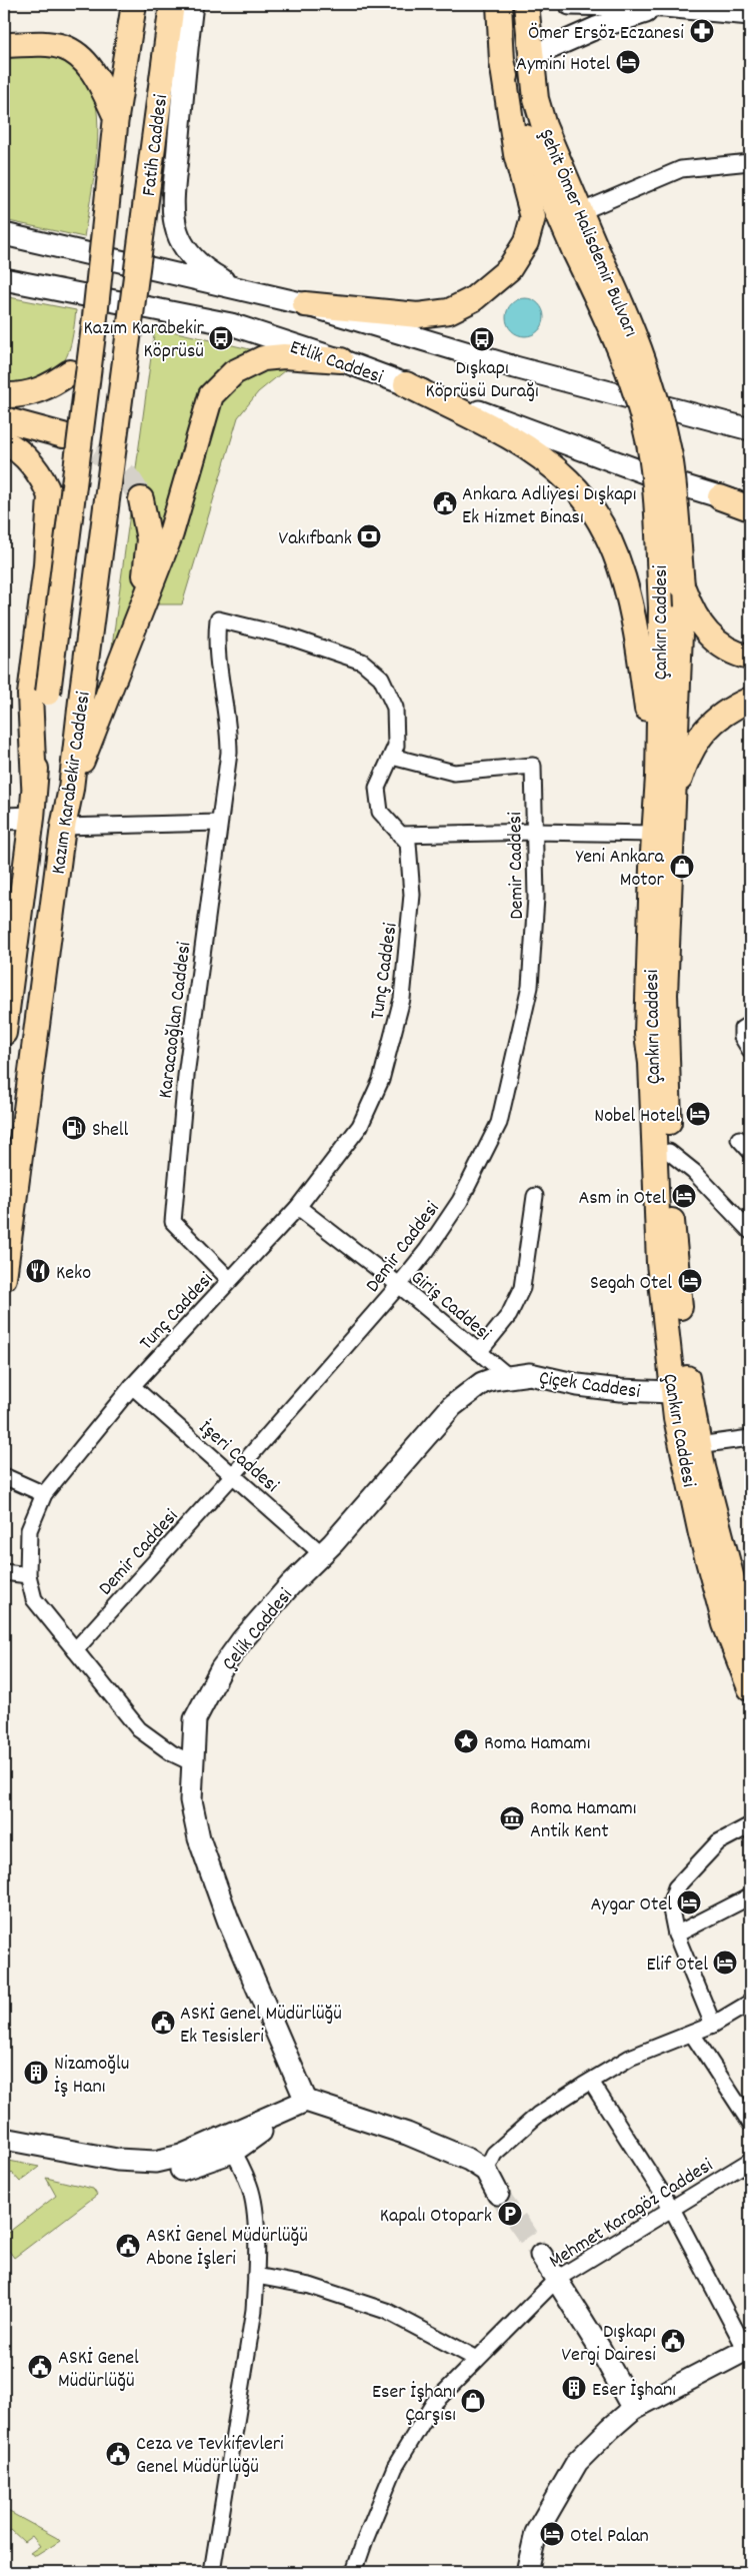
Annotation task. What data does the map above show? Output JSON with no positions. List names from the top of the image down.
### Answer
{
  "streets": {
    "main road": [
      "Fatih Caddesi",
      "Şehit Ömer Halisdemir Bulvarı",
      "Çankırı Caddesi",
      "Kazım Karabekir Caddesi"
    ],
    "street": [
      "Etlik Caddesi",
      "Demir Caddesi",
      "Tunç Caddesi",
      "Karacaoğlan Caddesi",
      "Giriş Caddesi",
      "Çiçek Caddesi",
      "İşeri Caddesi",
      "Çelik Caddesi",
      "Mehmet Karagöz Caddesi"
    ]
  },
  "crossings": [
    ["Fatih Caddesi", "Kazım Karabekir Caddesi"],
    ["Şehit Ömer Halisdemir Bulvarı", "Etlik Caddesi"],
    ["Şehit Ömer Halisdemir Bulvarı", "Çankırı Caddesi"],
    ["Etlik Caddesi", "Çankırı Caddesi"],
    ["Çankırı Caddesi", "Çiçek Caddesi"],
    ["Demir Caddesi", "Tunç Caddesi"],
    ["Demir Caddesi", "Karacaoğlan Caddesi"],
    ["Demir Caddesi", "Giriş Caddesi"],
    ["Demir Caddesi", "İşeri Caddesi"],
    ["Tunç Caddesi", "Karacaoğlan Caddesi"],
    ["Tunç Caddesi", "Giriş Caddesi"],
    ["Tunç Caddesi", "İşeri Caddesi"],
    ["Tunç Caddesi", "Çelik Caddesi"],
    ["Giriş Caddesi", "Çiçek Caddesi"],
    ["Giriş Caddesi", "Çelik Caddesi"],
    ["Çiçek Caddesi", "Çelik Caddesi"],
    ["İşeri Caddesi", "Çelik Caddesi"]
  ],
  "places": {
    "pharmacy": ["Ömer Ersöz Eczanesi"],
    "hotel": [
      "Aymini Hotel",
      "Nobel Hotel",
      "Asm in Otel",
      "Segah Otel",
      "Aygar Otel",
      "Elif Otel",
      "Otel Palan"
    ],
    "bus stop": ["Kazım Karabekir Köprüsü", "Dışkapı Köprüsü Durağı"],
    "public building": [
      "Ankara Adliyesi Dışkapı Ek Hizmet Binası",
      "ASKİ Genel Müdürlüğü Ek Tesisleri",
      "ASKİ Genel Müdürlüğü Abone İşleri",
      "Dışkapı Vergi Dairesi",
      "ASKİ Genel Müdürlüğü",
      "Ceza ve Tevkifevleri Genel Müdürlüğü"
    ],
    "bank": ["Vakıfbank"],
    "shop": ["Yeni Ankara Motor", "Eser İşhanı Çarşısı"],
    "fuel station": ["Shell"],
    "restaurant": ["Keko"],
    "place": ["Roma Hamamı"],
    "museum": ["Roma Hamamı Antik Kent"],
    "building": ["Nizamoğlu İş Hanı", "Eser İşhanı"],
    "parking": ["Kapalı Otopark"]
  }
}
